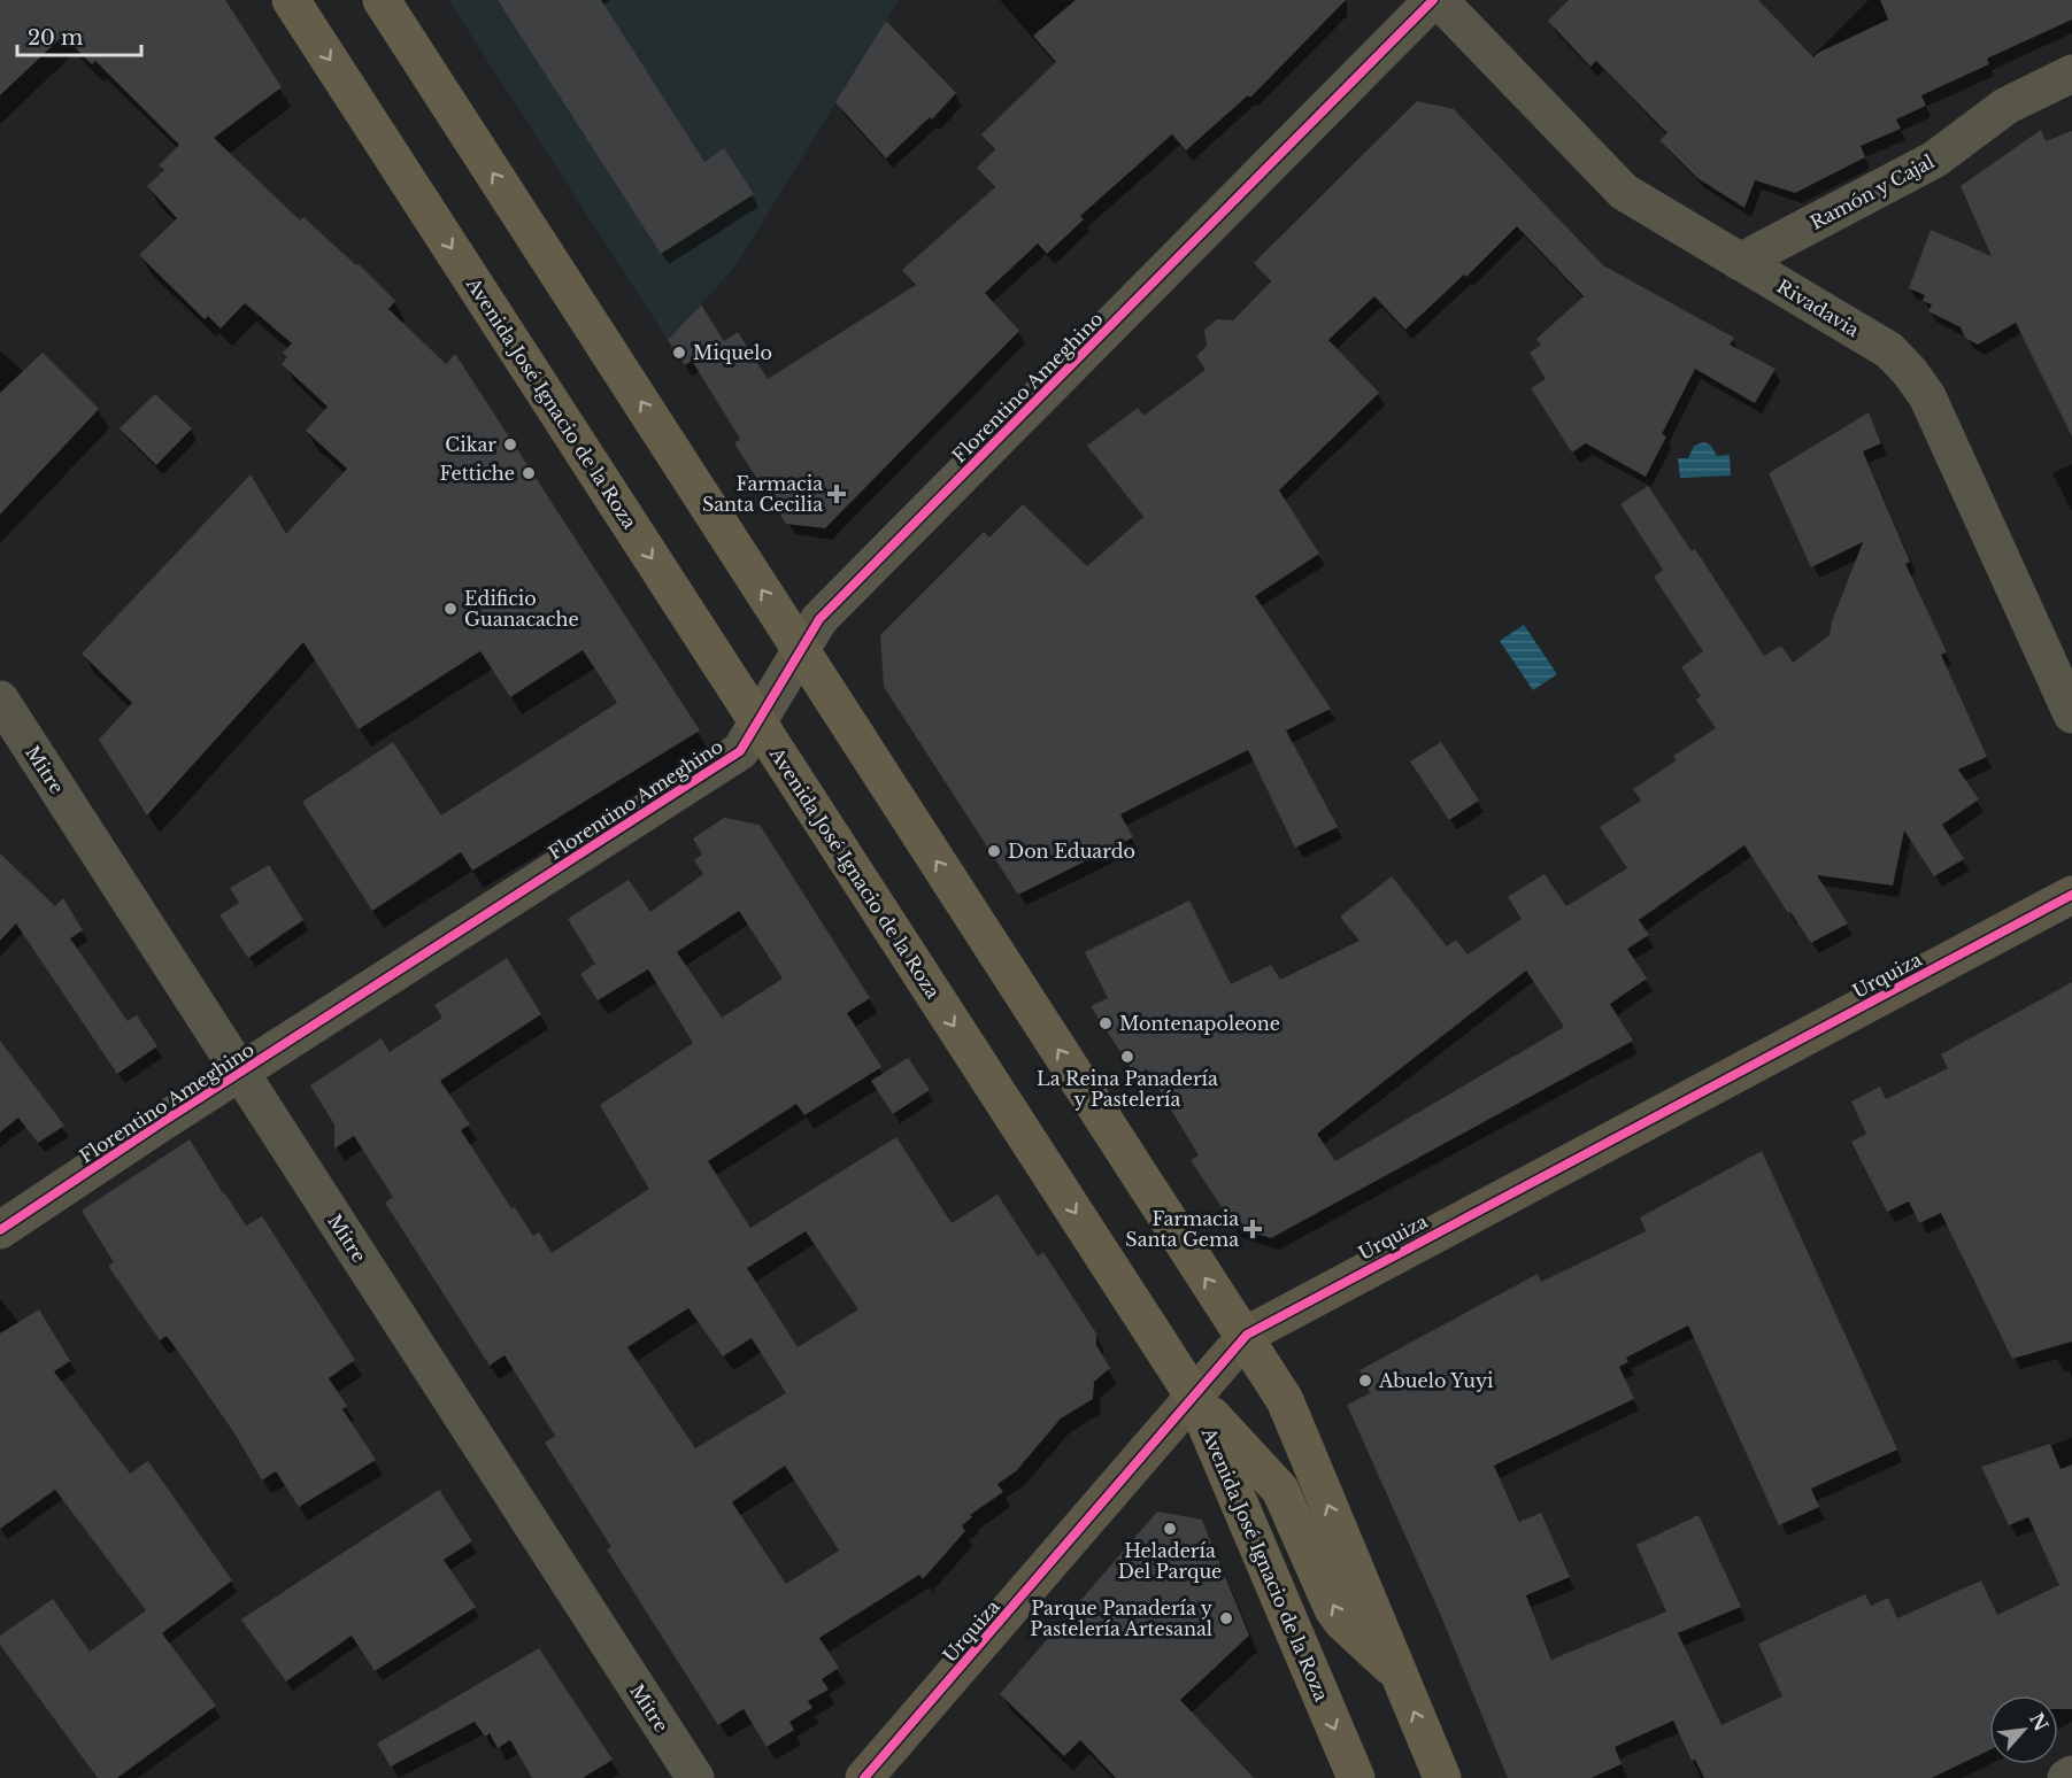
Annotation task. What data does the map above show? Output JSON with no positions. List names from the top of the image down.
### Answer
{
  "streets": {
    "main road": ["Avenida José Ignacio de la Roza"],
    "street": [
      "Ramón y Cajal",
      "Rivadavia",
      "Florentino Ameghino",
      "Mitre",
      "Urquiza"
    ]
  },
  "crossings": [
    ["Ramón y Cajal", "Rivadavia"],
    ["Florentino Ameghino", "Avenida José Ignacio de la Roza"],
    ["Florentino Ameghino", "Mitre"],
    ["Avenida José Ignacio de la Roza", "Urquiza"]
  ],
  "places": {
    "other": [
      "Miquelo",
      "Cikar",
      "Fettiche",
      "Edificio Guanacache",
      "Don Eduardo",
      "Montenapoleone",
      "La Reina Panadería y Pastelería",
      "Abuelo Yuyi",
      "Heladería Del Parque",
      "Parque Panadería y Pastelería Artesanal"
    ],
    "health": ["Farmacia Santa Cecilia", "Farmacia Santa Gema"]
  },
  "scale_bar": "20 m",
  "north": "top right"
}
